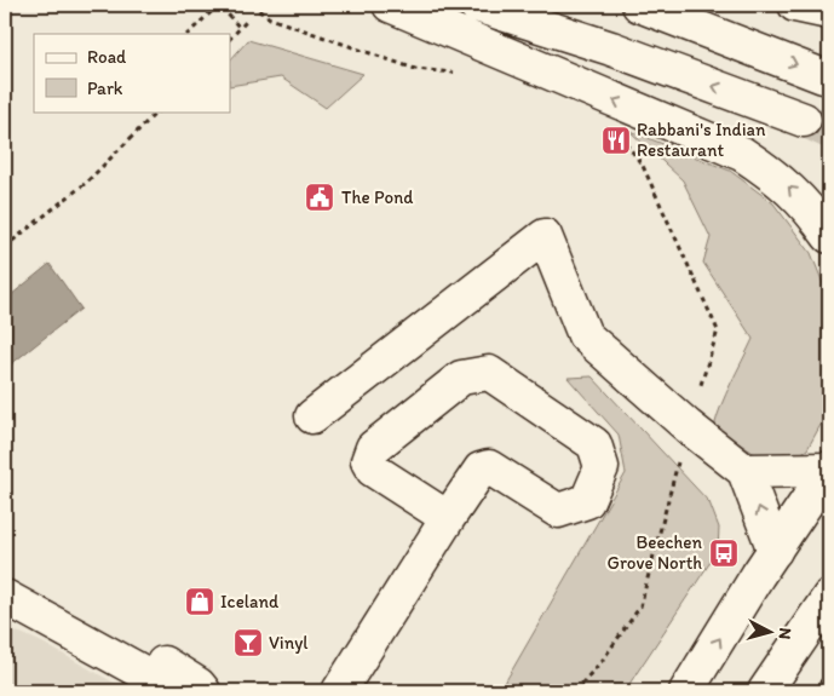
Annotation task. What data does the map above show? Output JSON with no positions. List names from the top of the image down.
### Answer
{
  "places": {
    "restaurant": ["Rabbani's Indian Restaurant"],
    "public building": ["The Pond"],
    "bus stop": ["Beechen Grove North"],
    "shop": ["Iceland"],
    "bar": ["Vinyl"]
  },
  "legend": ["Road", "Park"],
  "north": "right"
}
